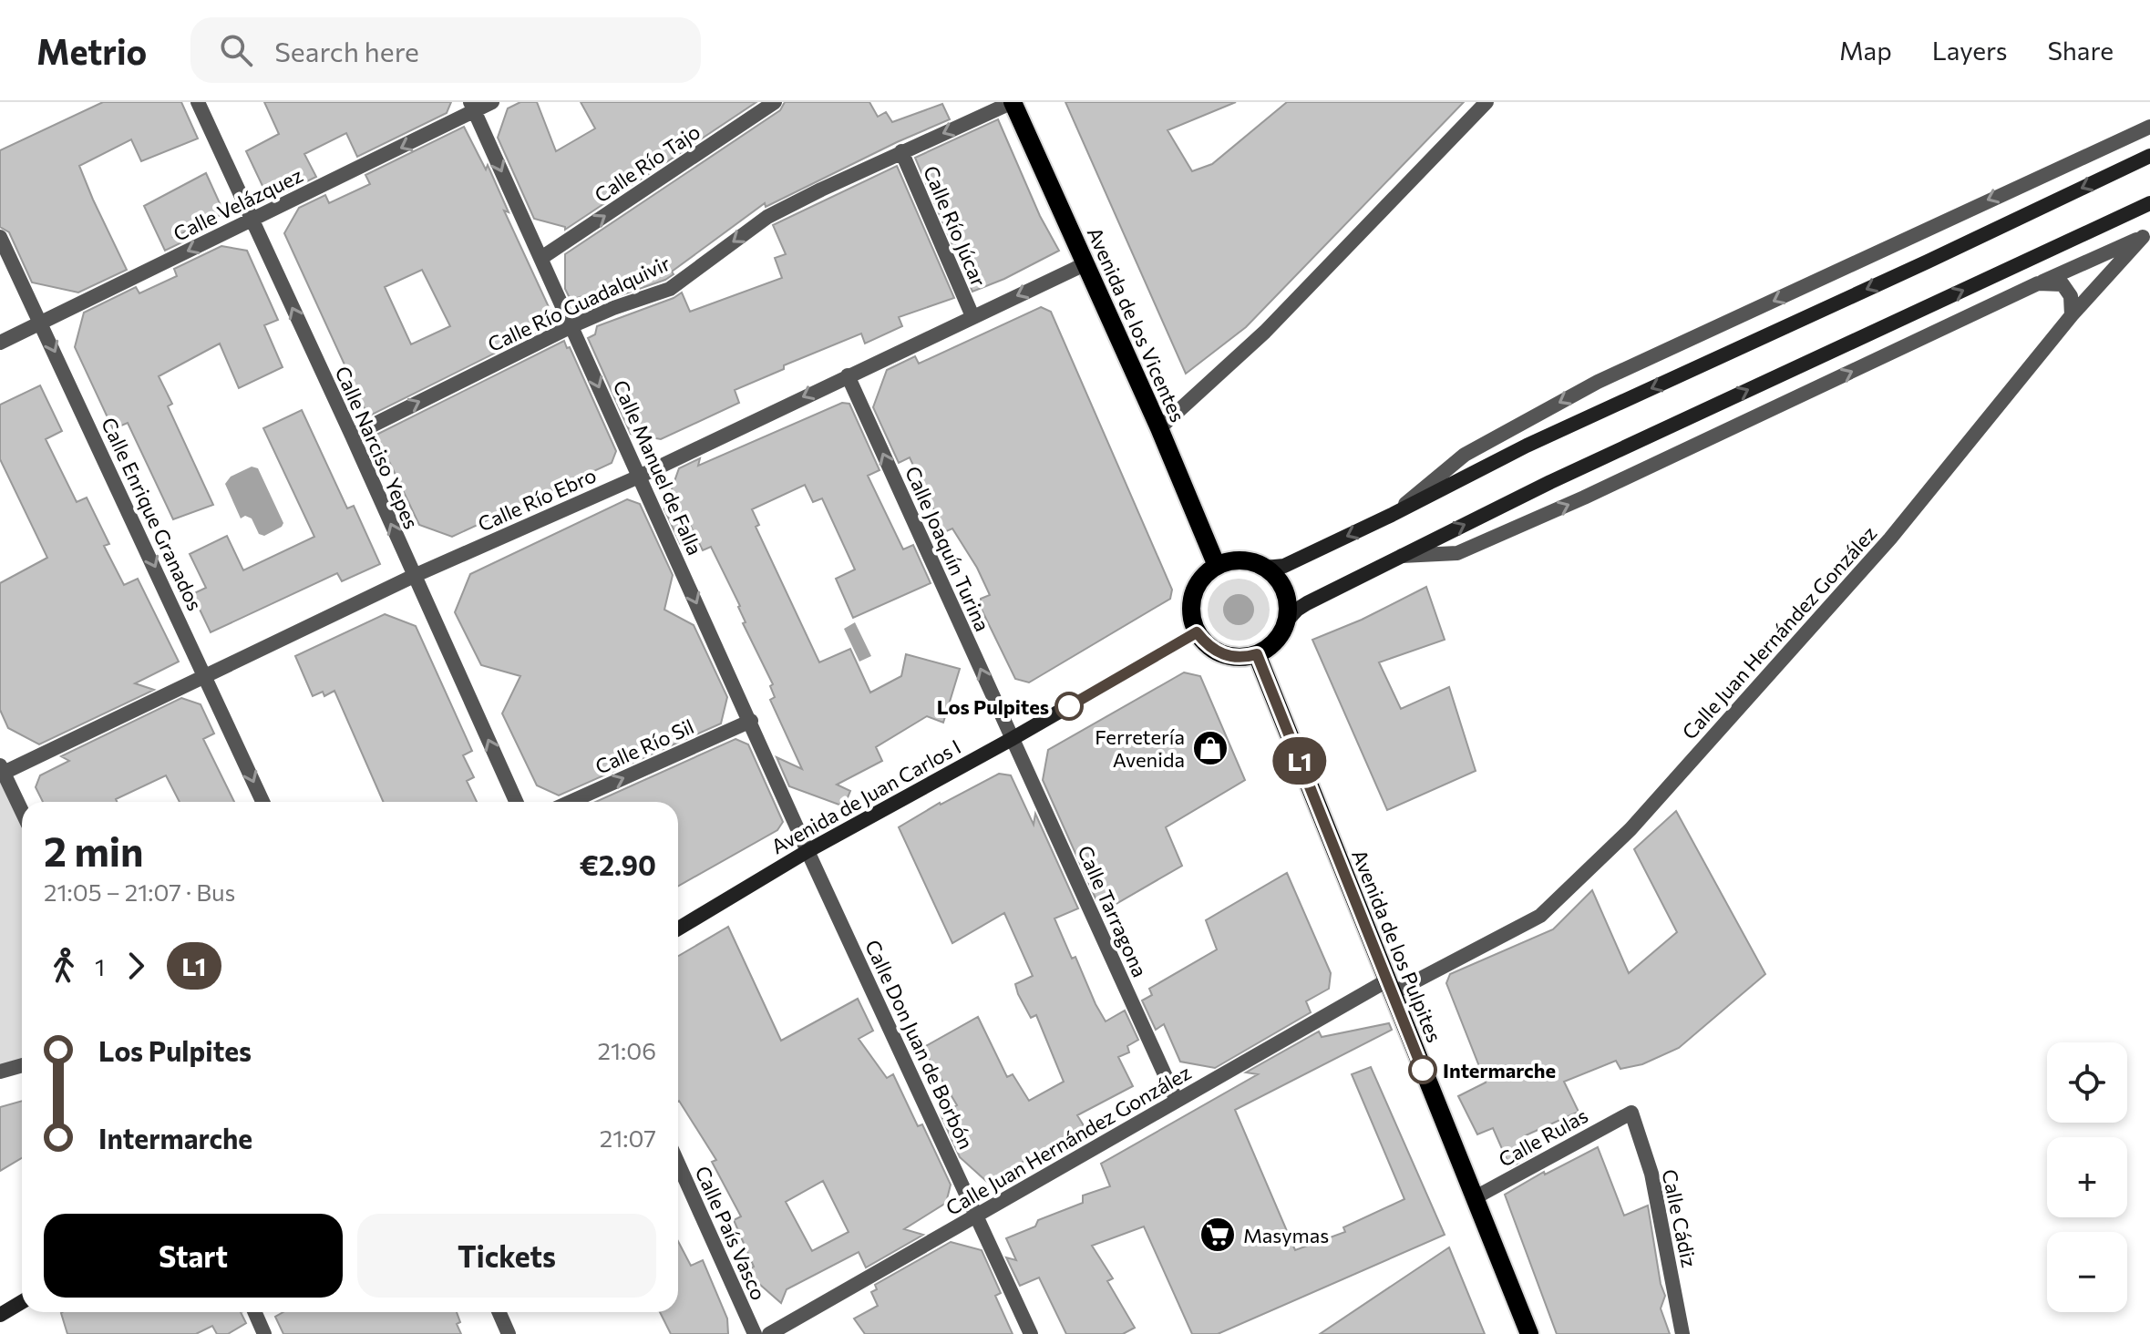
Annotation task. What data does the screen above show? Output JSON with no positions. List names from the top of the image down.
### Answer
{
  "streets": {
    "main road": ["Avenida de los Vicentes", "Avenida de Juan Carlos I", "Avenida de los Pulpites"],
    "street": [
      "Calle Río Tajo",
      "Calle Velázquez",
      "Calle Río Júcar",
      "Calle Río Guadalquivir",
      "Calle Narciso Yepes",
      "Calle Manuel de Falla",
      "Calle Río Ebro",
      "Calle Enrique Granados",
      "Calle Joaquín Turina",
      "Calle Juan Hernández González",
      "Calle Río Sil",
      "Calle Tarragona",
      "Calle Don Juan de Borbón",
      "Calle Rulas",
      "Calle Cádiz",
      "Calle País Vasco"
    ]
  },
  "crossings": [
    ["Calle Río Tajo", "Calle Manuel de Falla"],
    ["Calle Velázquez", "Calle Narciso Yepes"],
    ["Calle Velázquez", "Calle Manuel de Falla"],
    ["Calle Velázquez", "Calle Enrique Granados"],
    ["Calle Río Júcar", "Calle Río Guadalquivir"],
    ["Calle Río Júcar", "Calle Río Ebro"],
    ["Calle Río Guadalquivir", "Avenida de los Vicentes"],
    ["Calle Río Guadalquivir", "Calle Narciso Yepes"],
    ["Calle Río Guadalquivir", "Calle Manuel de Falla"],
    ["Avenida de los Vicentes", "Calle Río Ebro"],
    ["Avenida de los Vicentes", "Avenida de Juan Carlos I"],
    ["Avenida de los Vicentes", "Avenida de los Pulpites"],
    ["Calle Narciso Yepes", "Calle Río Ebro"],
    ["Calle Manuel de Falla", "Calle Río Ebro"],
    ["Calle Manuel de Falla", "Calle Río Sil"],
    ["Calle Manuel de Falla", "Avenida de Juan Carlos I"],
    ["Calle Manuel de Falla", "Calle Don Juan de Borbón"],
    ["Calle Río Ebro", "Calle Enrique Granados"],
    ["Calle Río Ebro", "Calle Joaquín Turina"],
    ["Calle Joaquín Turina", "Avenida de Juan Carlos I"],
    ["Calle Joaquín Turina", "Calle Tarragona"],
    ["Calle Juan Hernández González", "Calle Tarragona"],
    ["Calle Juan Hernández González", "Avenida de los Pulpites"],
    ["Calle Juan Hernández González", "Calle Don Juan de Borbón"],
    ["Avenida de Juan Carlos I", "Calle Tarragona"],
    ["Avenida de Juan Carlos I", "Avenida de los Pulpites"],
    ["Avenida de Juan Carlos I", "Calle Don Juan de Borbón"],
    ["Avenida de los Pulpites", "Calle Rulas"],
    ["Calle Rulas", "Calle Cádiz"]
  ],
  "one_way": [
    "Calle Río Tajo",
    "Calle Velázquez",
    "Calle Narciso Yepes",
    "Calle Manuel de Falla",
    "Calle Enrique Granados",
    "Calle Joaquín Turina",
    "Calle Río Sil"
  ],
  "places": {
    "other": ["Los Pulpites", "Intermarche"],
    "shop": ["Ferretería Avenida"],
    "supermarket": ["Masymas"]
  },
  "lines": ["bus line L1"],
  "page": {
    "header": "Metrio",
    "search": "Search here",
    "nav": ["Map", "Layers", "Share"],
    "on_map": "L1",
    "heading": ["2 min", "21:05 – 21:07 · Bus", "€2.90"],
    "legs": ["1", "L1"],
    "list": [
      {
        "name": "Los Pulpites",
        "value": "21:06"
      },
      {
        "name": "Intermarche",
        "value": "21:07"
      }
    ],
    "map_buttons": ["+", "−"],
    "buttons": ["Start", "Tickets"]
  }
}
